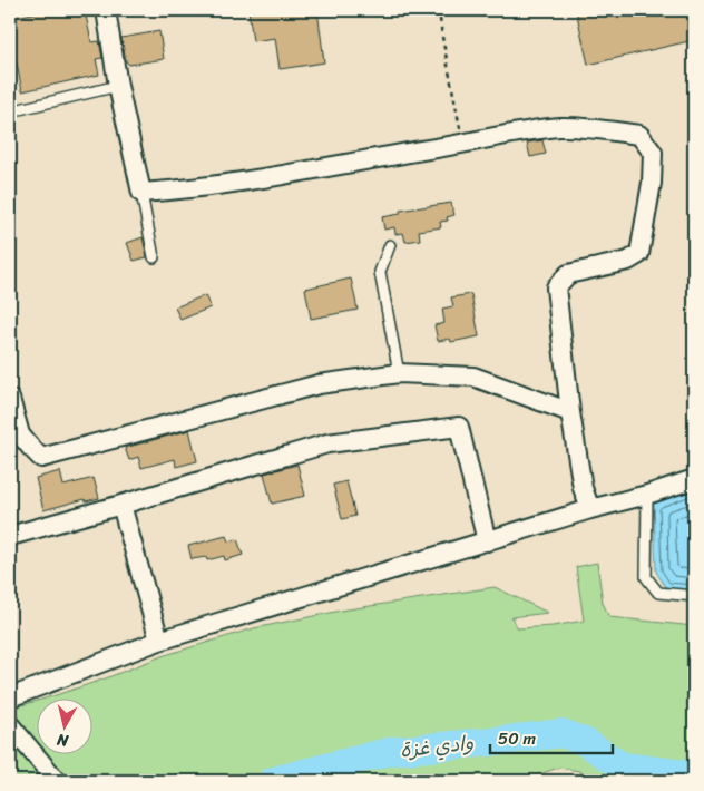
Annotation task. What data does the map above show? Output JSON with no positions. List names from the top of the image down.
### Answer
{
  "water": ["وادي غزة"],
  "scale_bar": "50 m",
  "north": "bottom"
}
